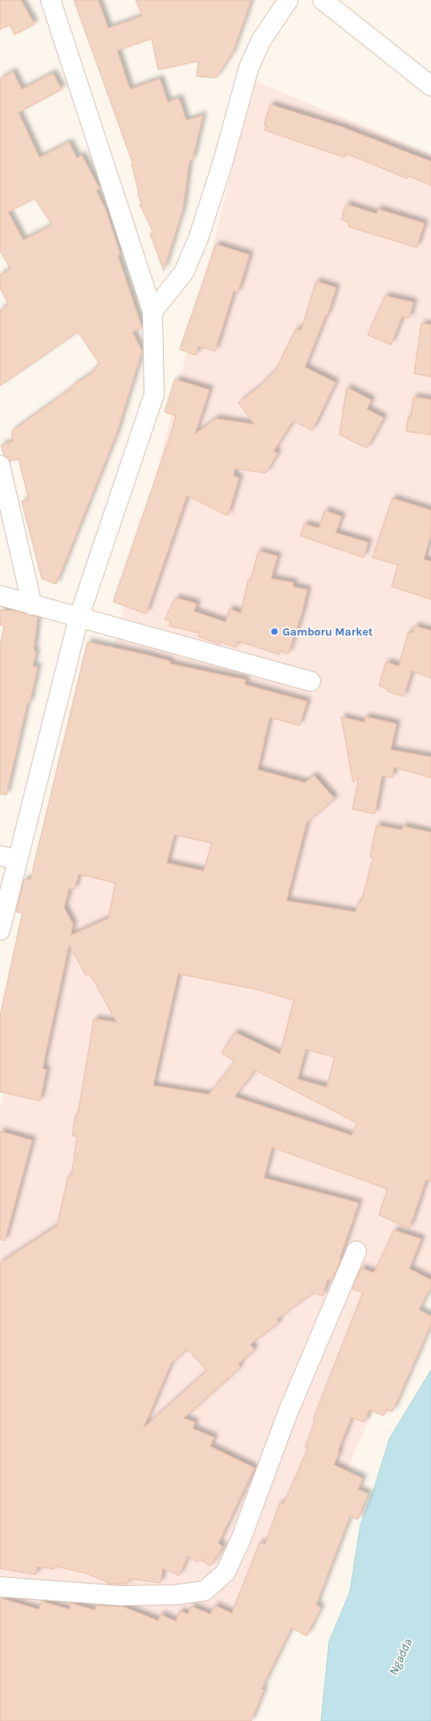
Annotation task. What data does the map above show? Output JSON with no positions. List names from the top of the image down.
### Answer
{
  "water": ["Ngadda"],
  "places": ["Gamboru Market"]
}
